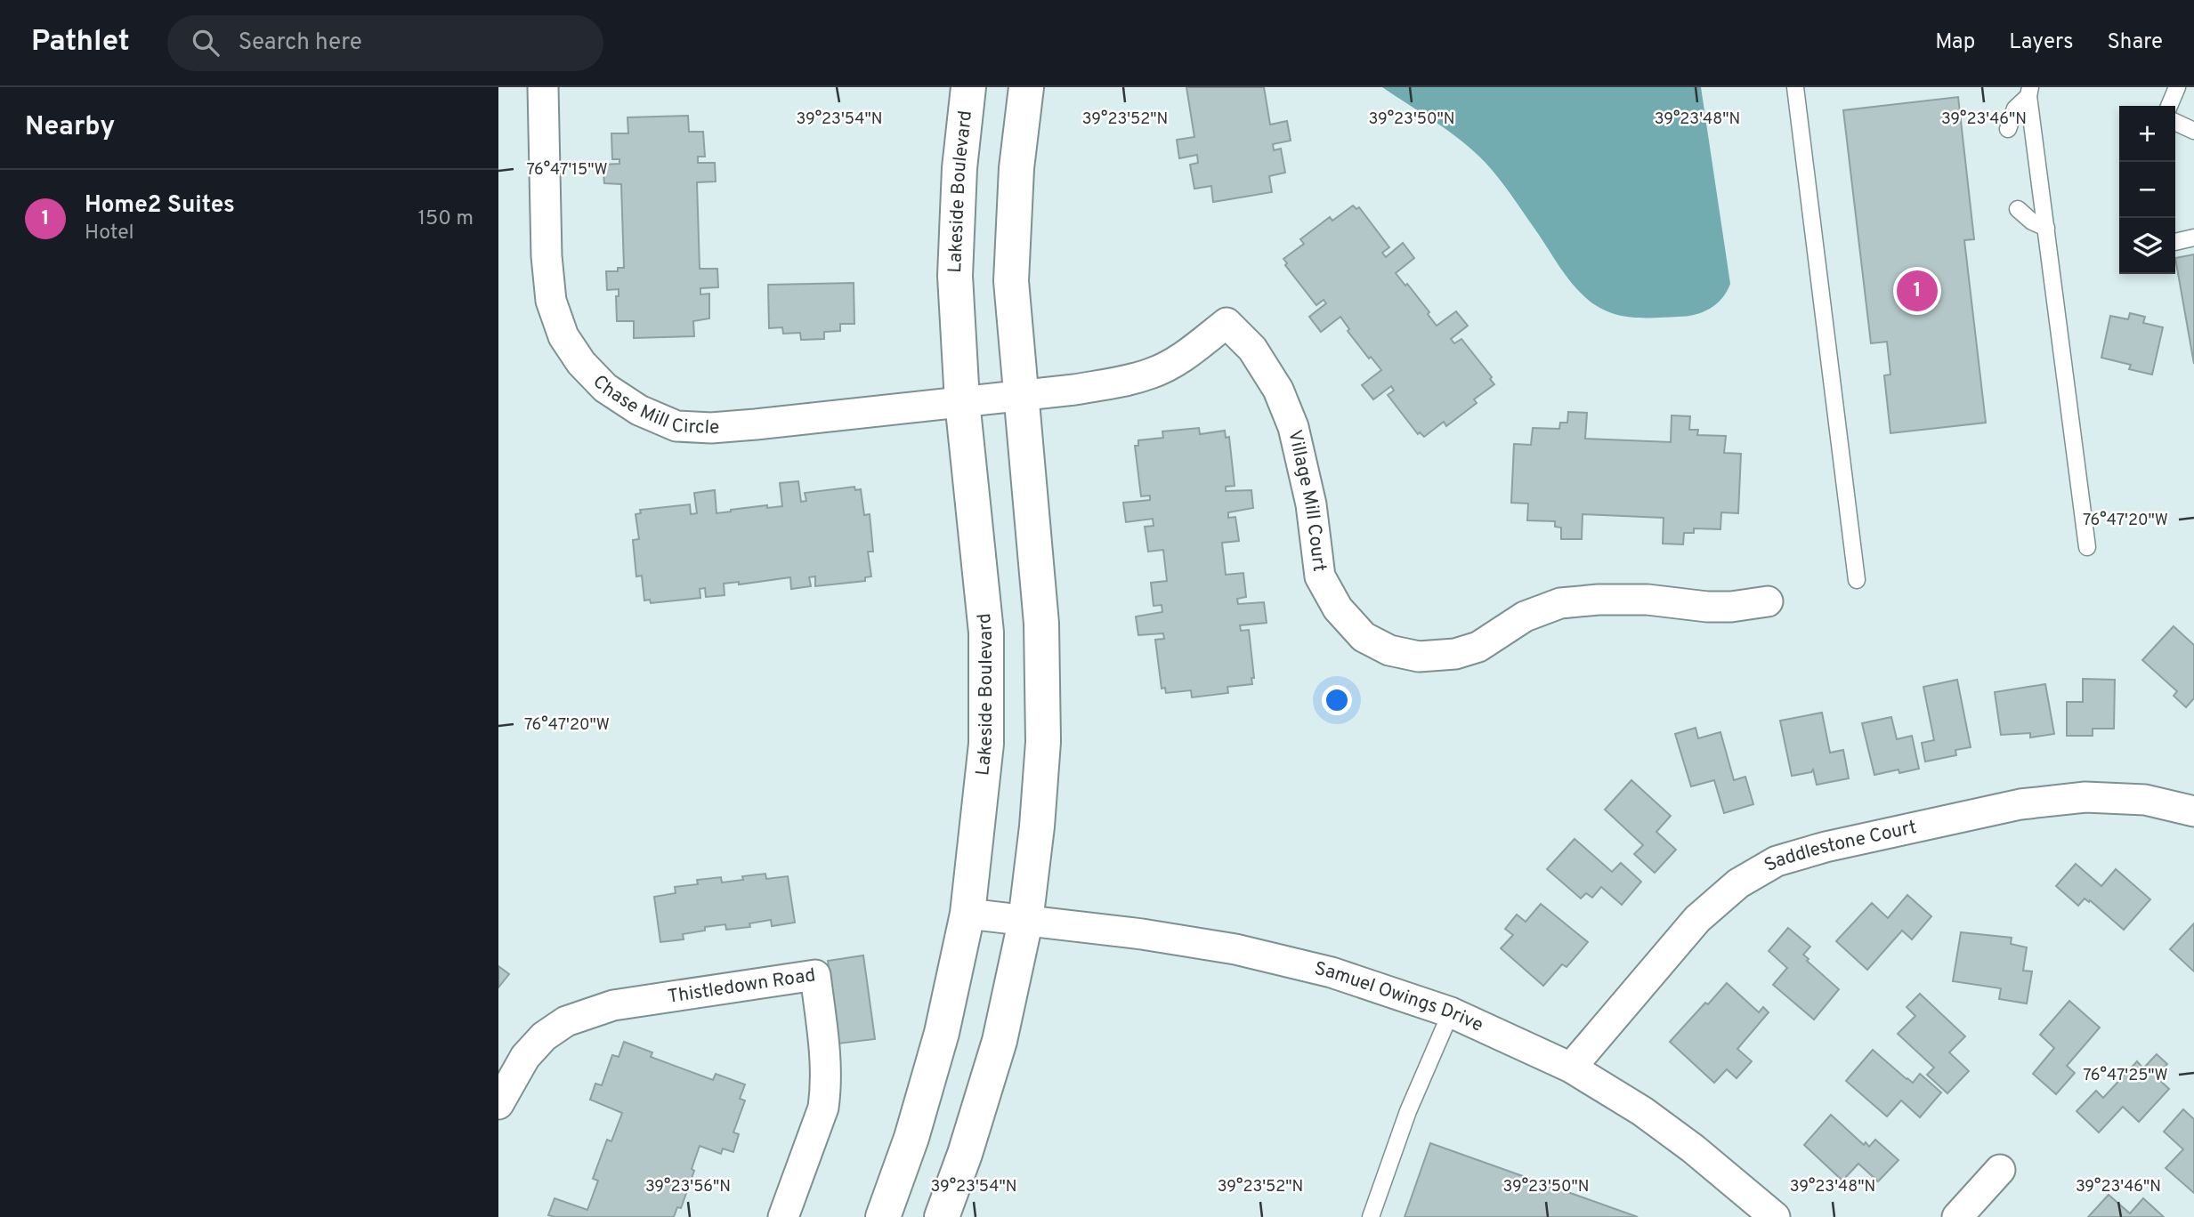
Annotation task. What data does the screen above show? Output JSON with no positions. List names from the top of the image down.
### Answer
{
  "streets": {
    "main road": ["Lakeside Boulevard"],
    "street": [
      "Chase Mill Circle",
      "Village Mill Court",
      "Saddlestone Court",
      "Thistledown Road",
      "Samuel Owings Drive"
    ]
  },
  "crossings": [
    ["Lakeside Boulevard", "Chase Mill Circle"],
    ["Lakeside Boulevard", "Samuel Owings Drive"],
    ["Chase Mill Circle", "Village Mill Court"],
    ["Saddlestone Court", "Samuel Owings Drive"]
  ],
  "page": {
    "header": "Pathlet",
    "search": "Search here",
    "nav": ["Map", "Layers", "Share"],
    "heading": "Nearby",
    "map_buttons": ["+", "−"],
    "list": [
      {
        "mark": "1",
        "name": "Home2 Suites",
        "note": "Hotel",
        "value": "150 m"
      }
    ],
    "pins": "1"
  },
  "coordinates": [
    "39°23'54\"N",
    "39°23'52\"N",
    "39°23'50\"N",
    "39°23'48\"N",
    "39°23'46\"N",
    "76°47'15\"W",
    "76°47'20\"W",
    "76°47'25\"W",
    "39°23'56\"N"
  ]
}
